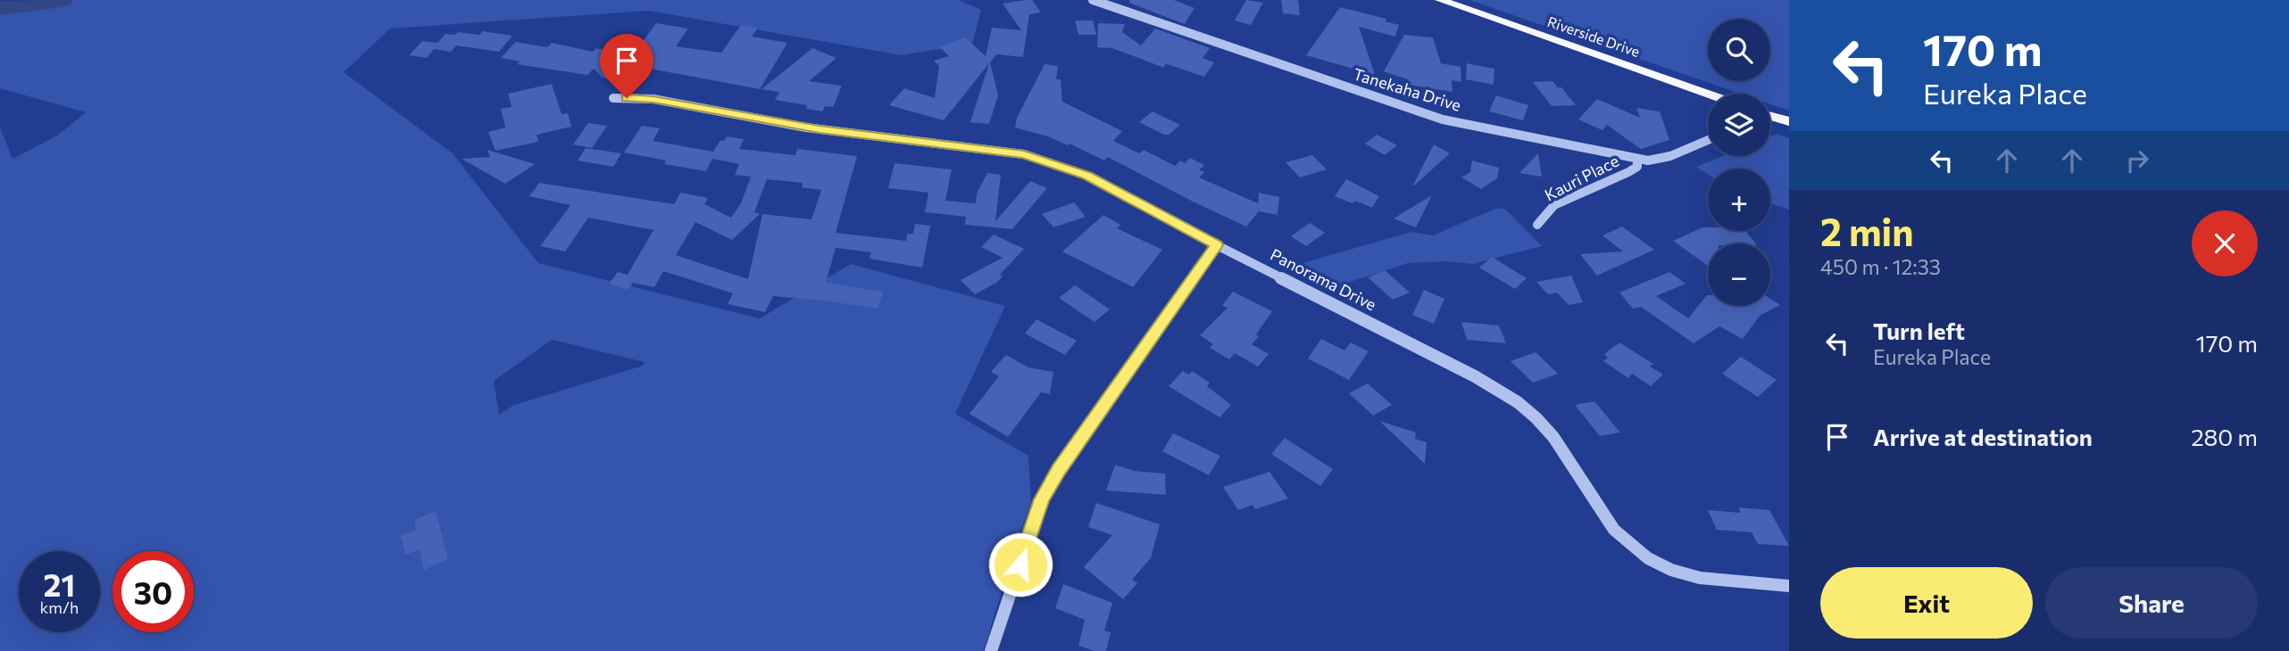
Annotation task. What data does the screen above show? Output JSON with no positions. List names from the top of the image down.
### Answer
{
  "streets": {
    "main road": ["Riverside Drive"],
    "street": ["Tanekaha Drive", "Kauri Place", "Panorama Drive"]
  },
  "crossings": [
    ["Tanekaha Drive", "Kauri Place"]
  ],
  "page": {
    "turn": ["170 m", "Eureka Place"],
    "map_buttons": ["+", "−"],
    "heading": ["2 min", "450 m · 12:33"],
    "list": [
      {
        "name": "Turn left",
        "note": "Eureka Place",
        "value": "170 m"
      },
      {
        "name": "Arrive at destination",
        "value": "280 m"
      }
    ],
    "speed": "21 km/h",
    "limit": "30",
    "buttons": ["Exit", "Share"]
  }
}
